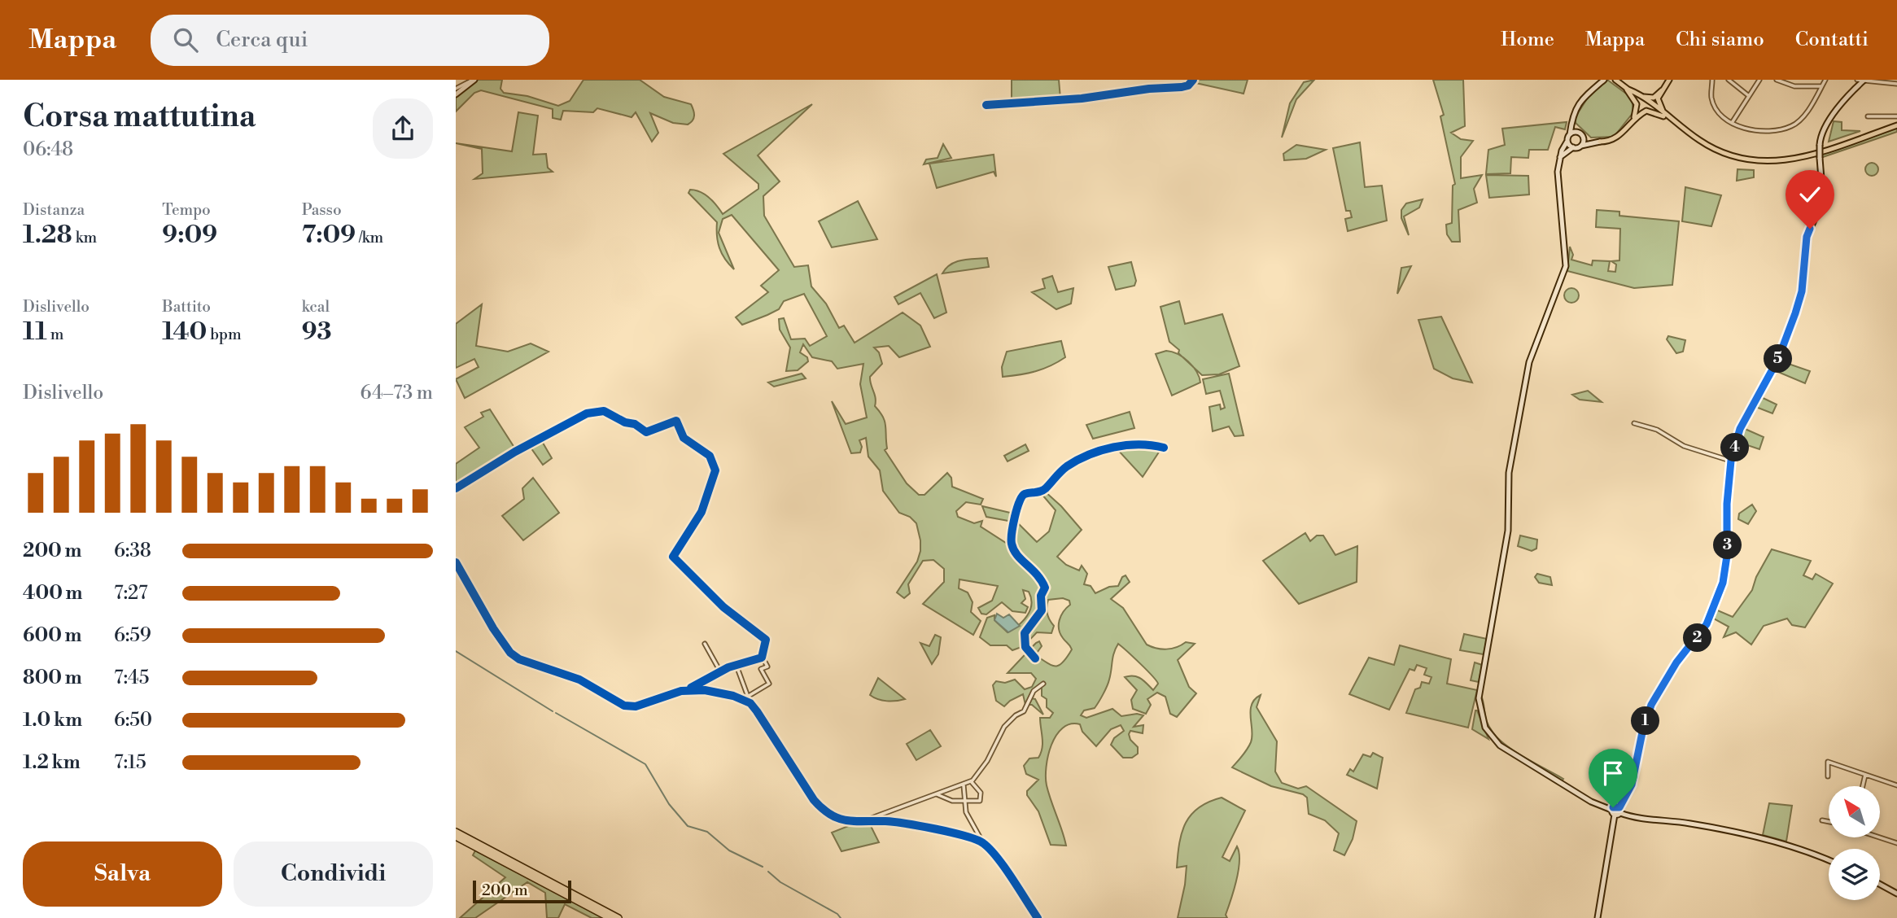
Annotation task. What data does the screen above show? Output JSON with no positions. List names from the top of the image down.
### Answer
{
  "scale_bar": "200 m",
  "north": "top left",
  "page": {
    "header": "Mappa",
    "search": "Cerca qui",
    "nav": [
      "Home",
      "Mappa",
      "Chi siamo",
      "Contatti"
    ],
    "heading": ["Corsa mattutina", "06:48"],
    "stats": [
      ["Distanza", "1.28 km"],
      ["Tempo", "9:09"],
      ["Passo", "7:09 /km"],
      ["Dislivello", "11 m"],
      ["Battito", "140 bpm"],
      ["kcal", "93"]
    ],
    "pins": [
      "5",
      "4",
      "3",
      "2",
      "1"
    ],
    "chart": ["Dislivello", "64–73 m"],
    "list": [
      {
        "name": "200 m",
        "note": "6:38"
      },
      {
        "name": "400 m",
        "note": "7:27"
      },
      {
        "name": "600 m",
        "note": "6:59"
      },
      {
        "name": "800 m",
        "note": "7:45"
      },
      {
        "name": "1.0 km",
        "note": "6:50"
      },
      {
        "name": "1.2 km",
        "note": "7:15"
      }
    ],
    "buttons": ["Salva", "Condividi"],
    "scale": "200 m"
  }
}
